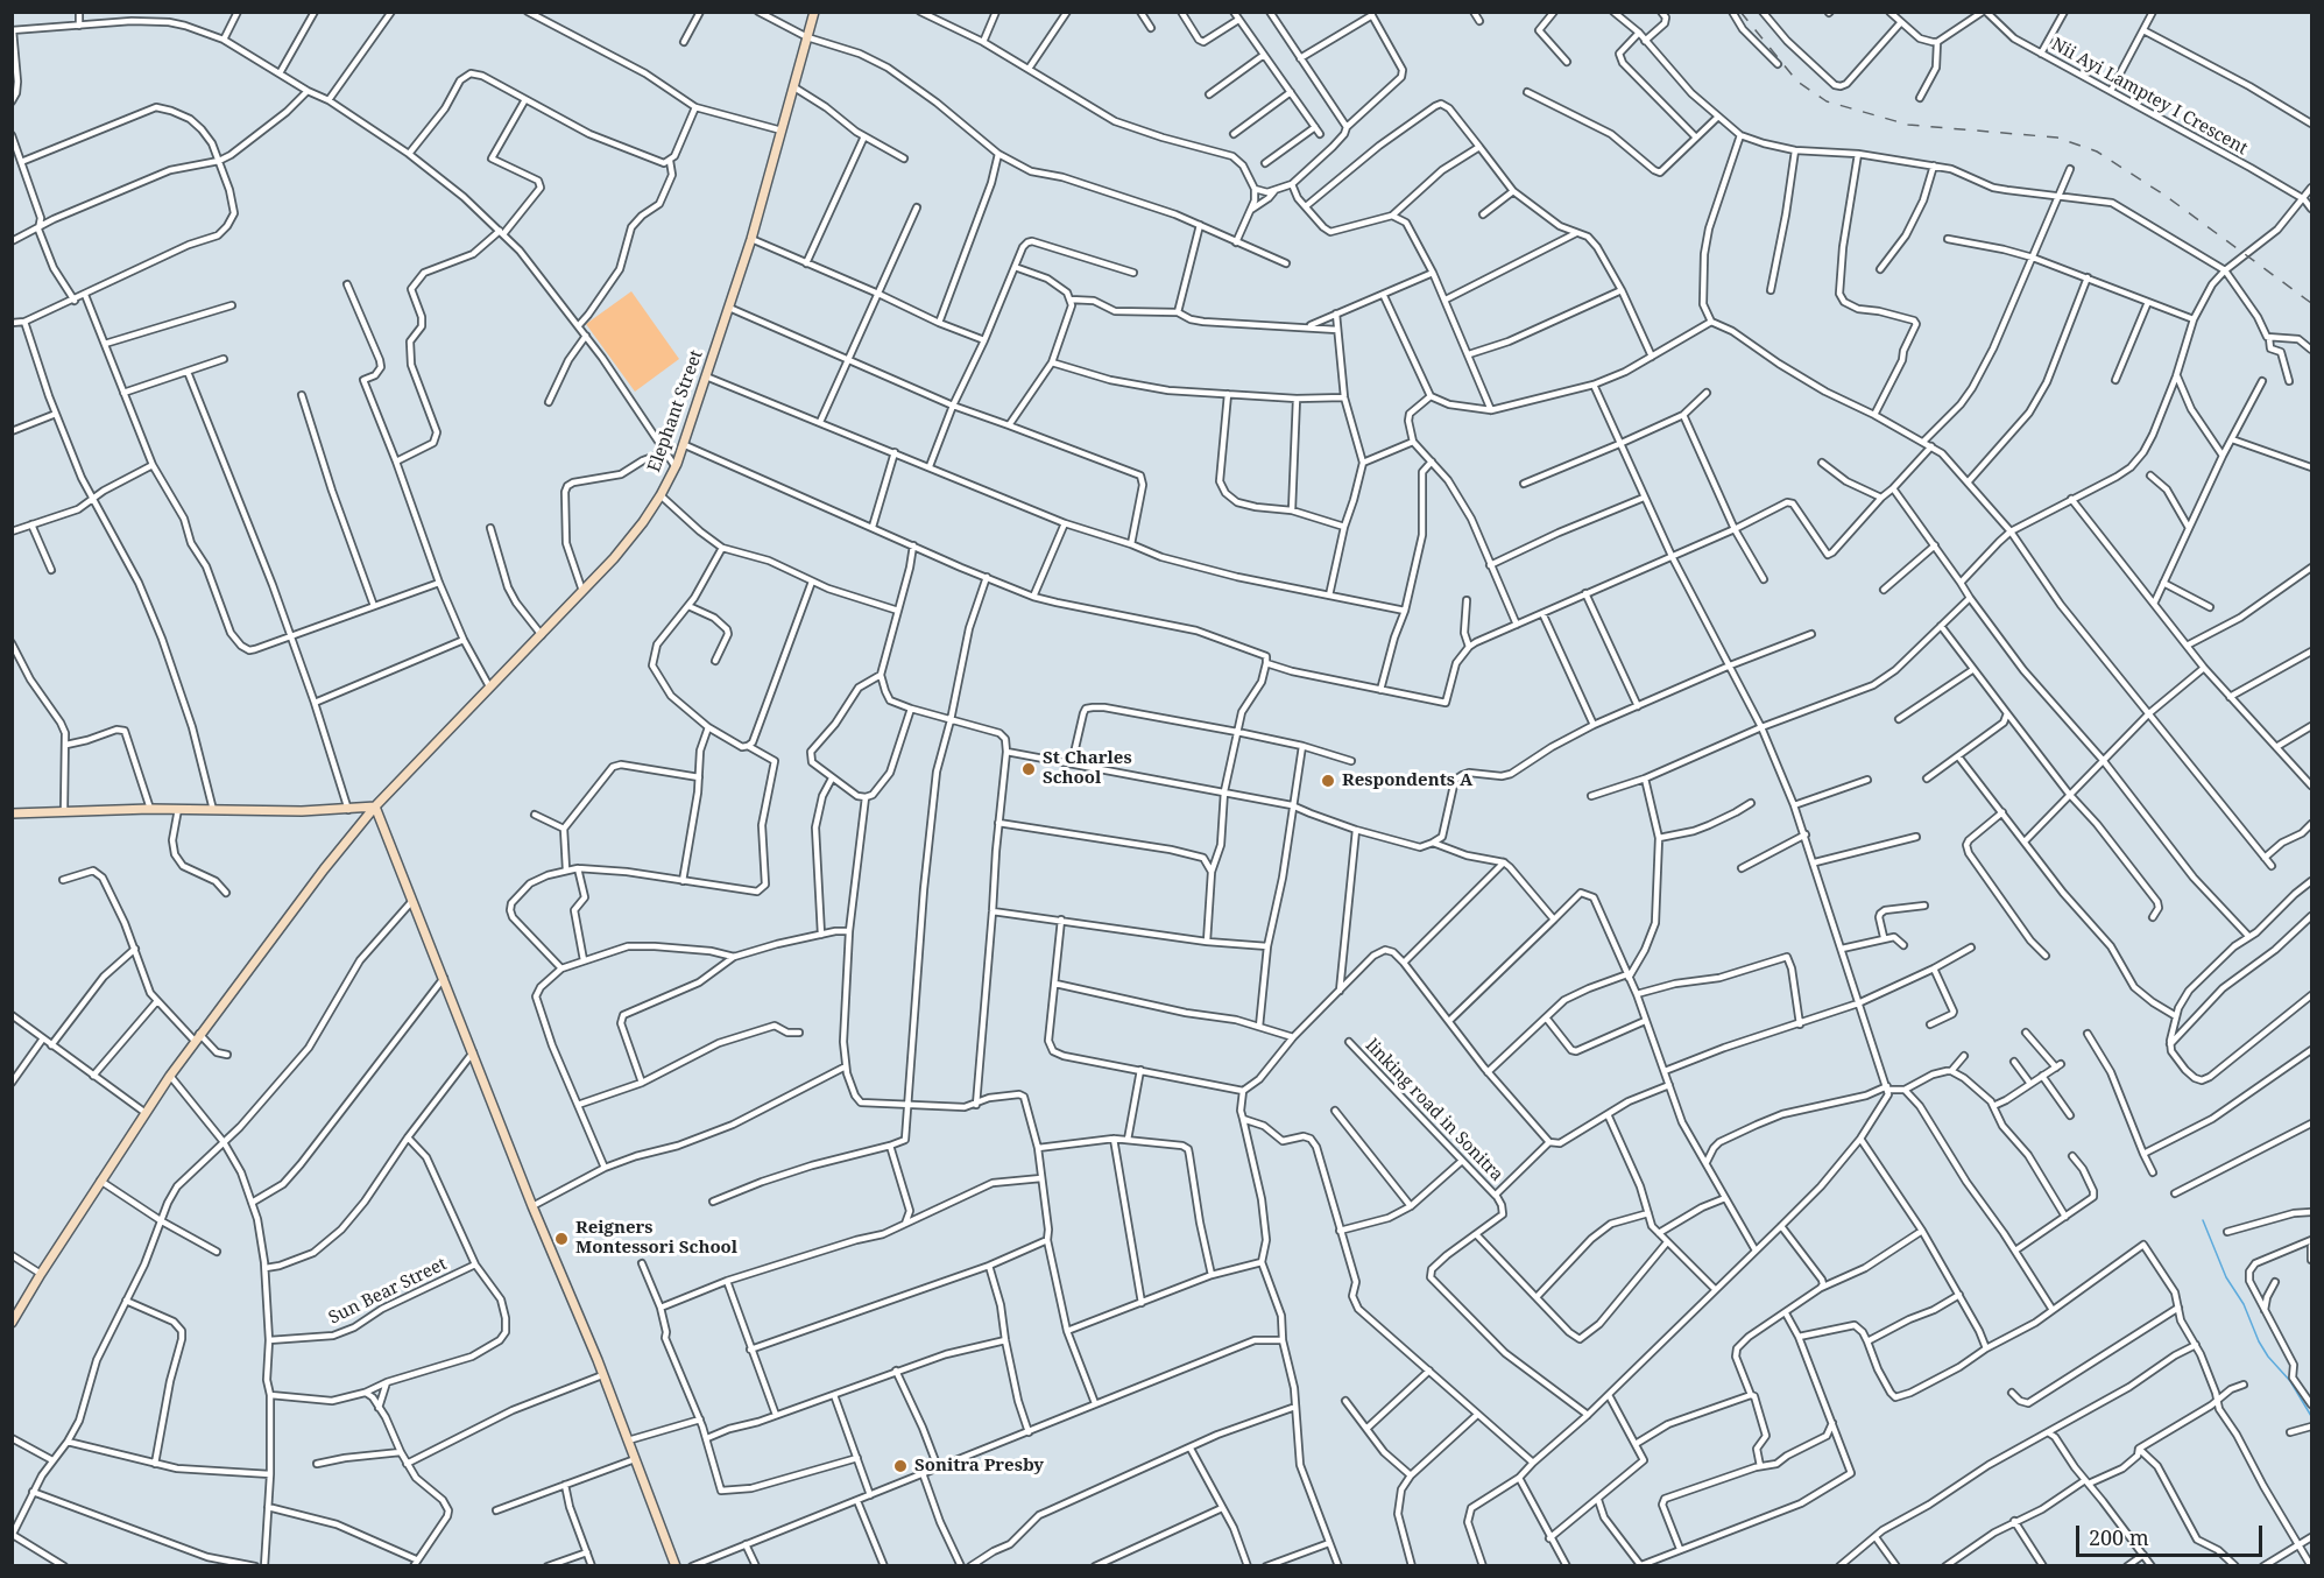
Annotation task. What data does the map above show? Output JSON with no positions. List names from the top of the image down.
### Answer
{
  "streets": {
    "main road": ["Elephant Street"],
    "street": ["Nii Ayi Lamptey I Crescent", "linking road in Sonitra", "Sun Bear Street"]
  },
  "places": [
    "St Charles School",
    "Respondents A",
    "Reigners Montessori School",
    "Sonitra Presby"
  ],
  "scale_bar": "200 m"
}
